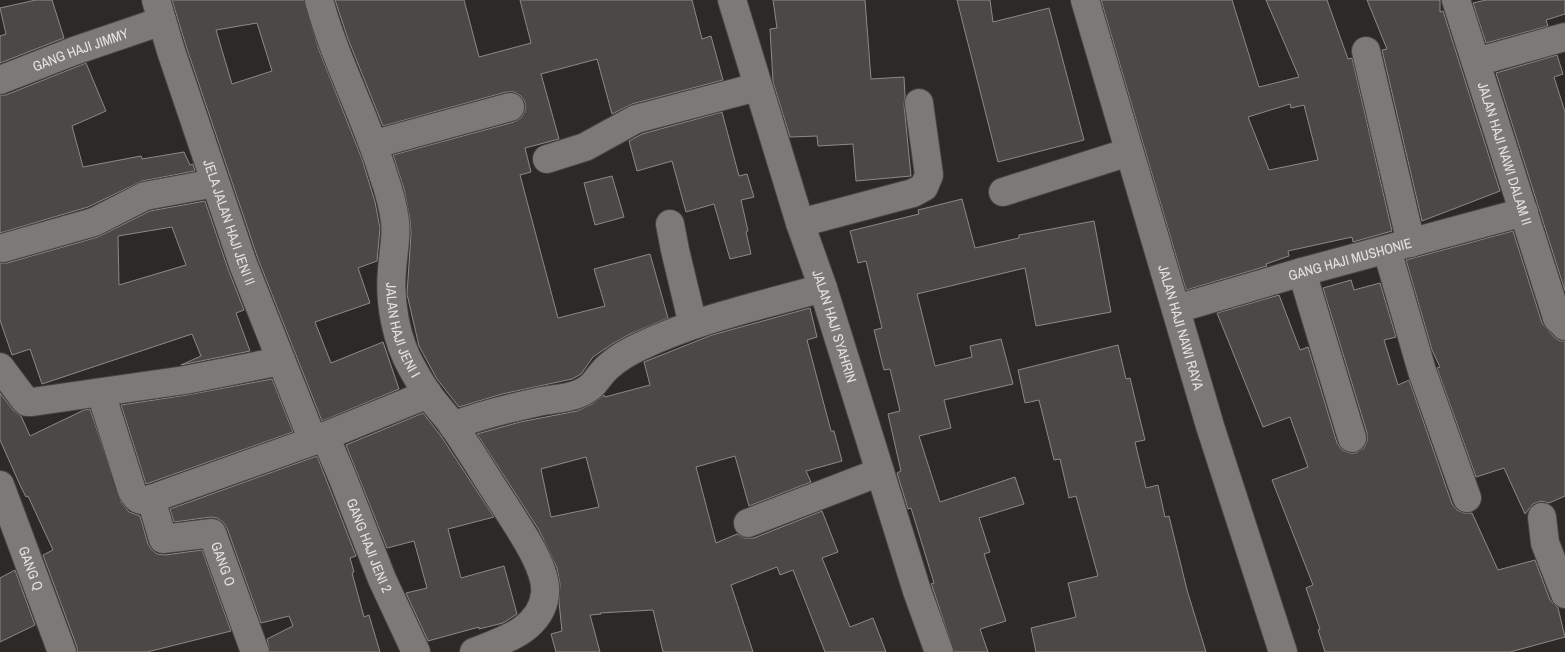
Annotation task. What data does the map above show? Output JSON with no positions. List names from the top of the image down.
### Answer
{
  "streets": {
    "street": [
      "GANG HAJI JIMMY",
      "JALAN HAJI NAWI DALAM II",
      "JELA JALAN HAJI JENI II",
      "GANG HAJI MUSHONIE",
      "JALAN HAJI SYAHRIN",
      "JALAN HAJI NAWI RAYA",
      "JALAN HAJI JENI I",
      "GANG HAJI JENI 2",
      "GANG O",
      "GANG Q"
    ]
  },
  "crossings": [
    ["GANG HAJI JIMMY", "JELA JALAN HAJI JENI II"],
    ["JALAN HAJI NAWI DALAM II", "GANG HAJI MUSHONIE"],
    ["JELA JALAN HAJI JENI II", "GANG HAJI JENI 2"],
    ["GANG HAJI MUSHONIE", "JALAN HAJI NAWI RAYA"]
  ]
}
